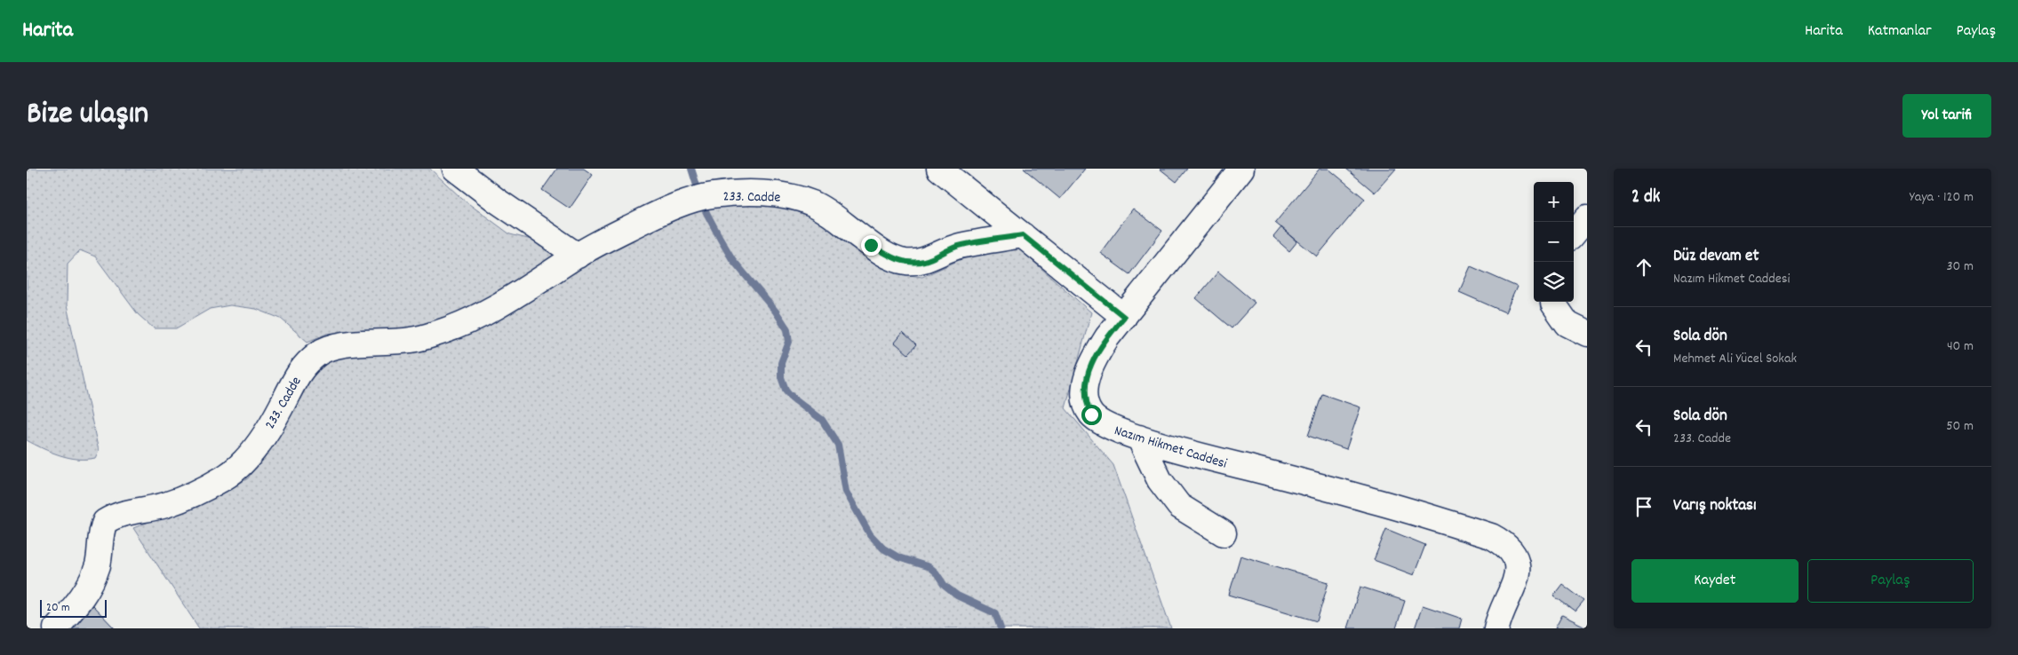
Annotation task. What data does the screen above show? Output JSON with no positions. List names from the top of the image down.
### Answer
{
  "streets": {
    "street": ["233. Cadde", "Nazım Hikmet Caddesi"]
  },
  "scale_bar": "20 m",
  "page": {
    "header": "Harita",
    "nav": ["Harita", "Katmanlar", "Paylaş"],
    "title": "Bize ulaşın",
    "buttons": [
      "Yol tarifi",
      ["Kaydet", "Paylaş"]
    ],
    "heading": ["2 dk", "Yaya · 120 m"],
    "map_buttons": ["+", "−"],
    "list": [
      ["Düz devam et", "Nazım Hikmet Caddesi", "30 m"],
      ["Sola dön", "Mehmet Ali Yücel Sokak", "40 m"],
      ["Sola dön", "233. Cadde", "50 m"],
      "Varış noktası"
    ],
    "scale": "20 m"
  }
}
